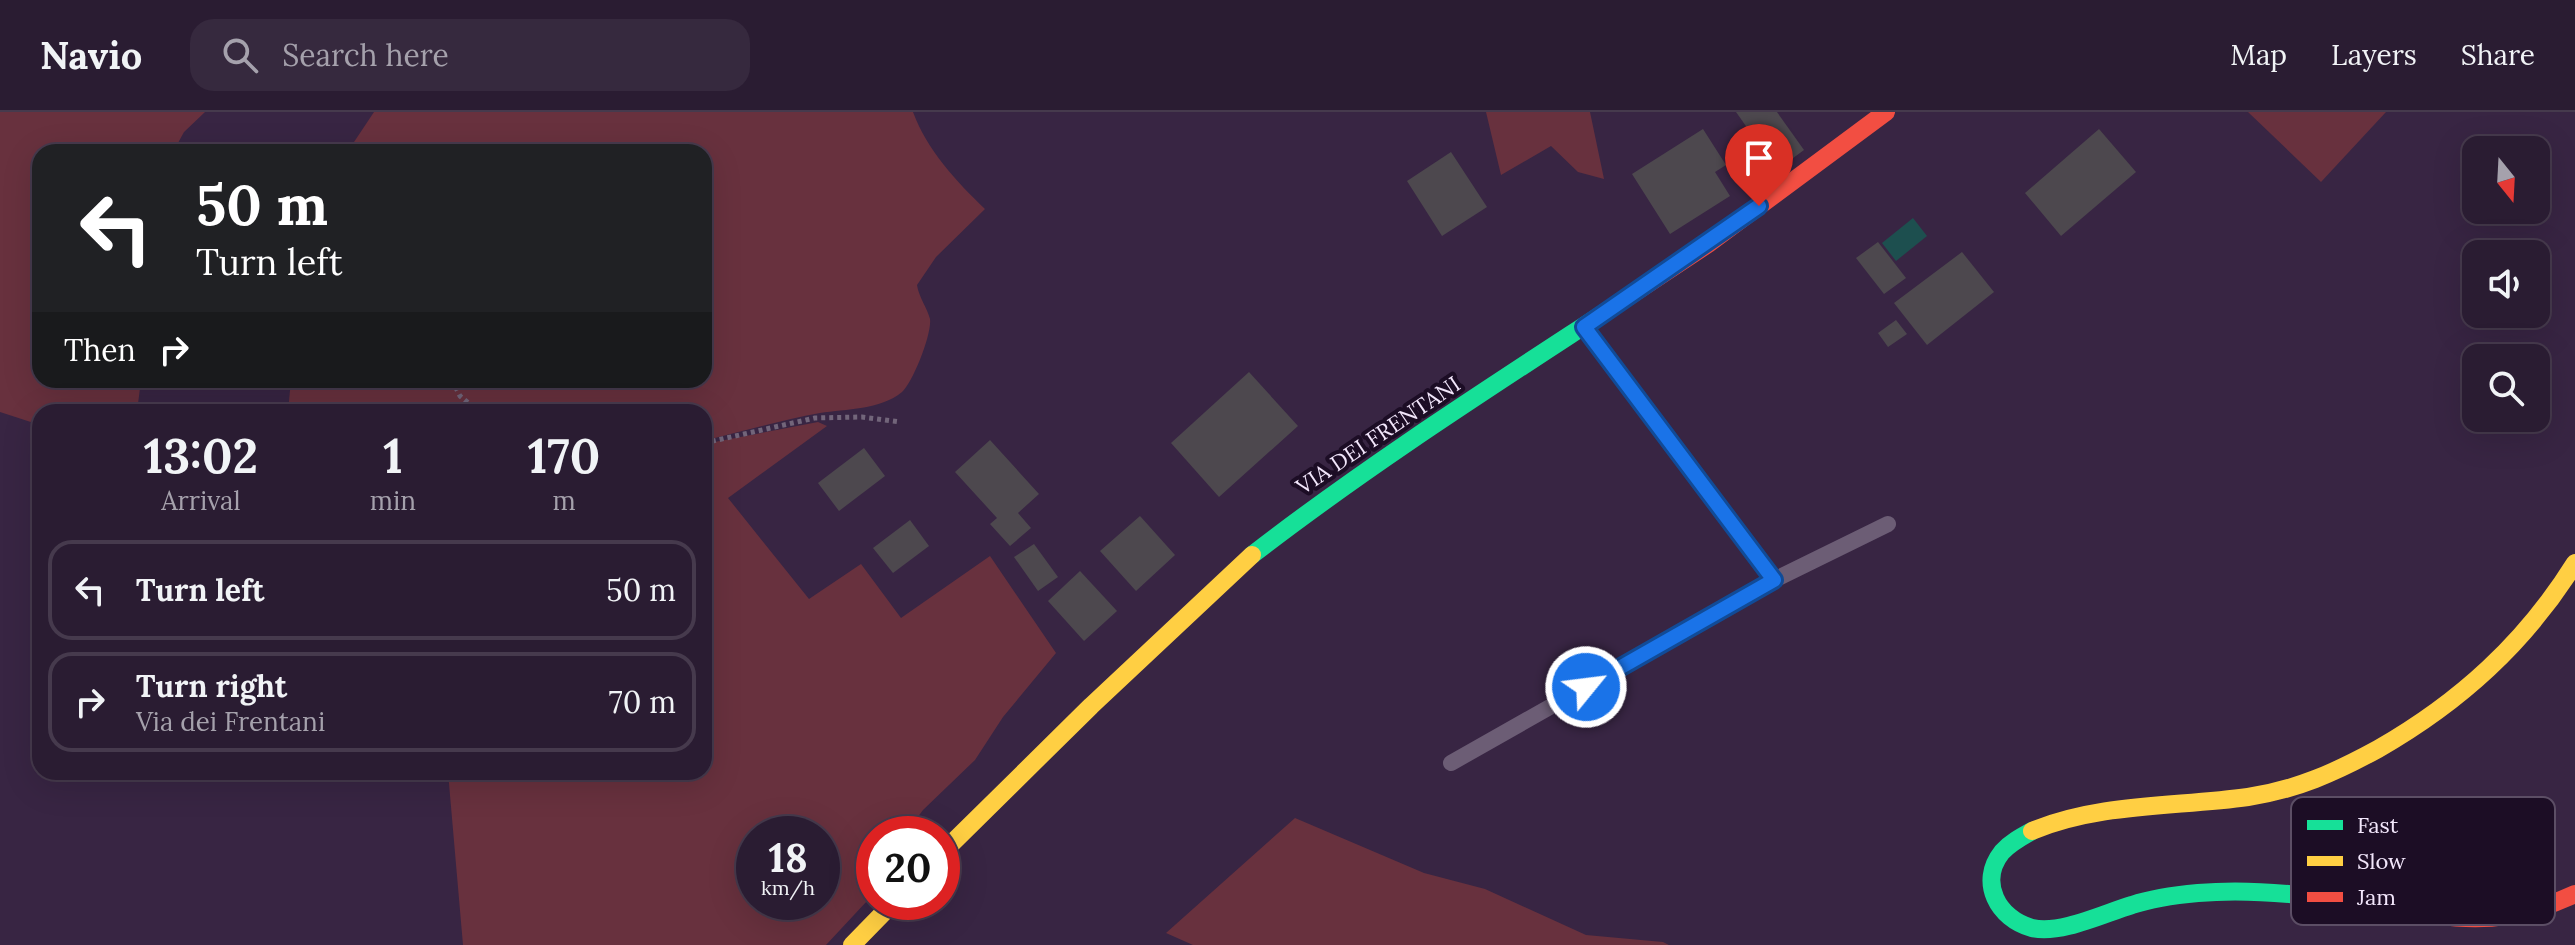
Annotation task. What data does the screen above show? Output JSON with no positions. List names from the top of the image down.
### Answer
{
  "streets": {
    "street": ["VIA DEI FRENTANI"]
  },
  "legend": ["Fast", "Slow", "Jam"],
  "north": "bottom",
  "page": {
    "header": "Navio",
    "search": "Search here",
    "nav": ["Map", "Layers", "Share"],
    "turn": ["50 m", "Turn left"],
    "then": "Then",
    "eta": [
      "13:02",
      "Arrival",
      "1",
      "min",
      "170",
      "m"
    ],
    "list": [
      {
        "name": "Turn left",
        "value": "50 m"
      },
      {
        "name": "Turn right",
        "note": "Via dei Frentani",
        "value": "70 m"
      }
    ],
    "speed": "18 km/h",
    "limit": "20"
  }
}
